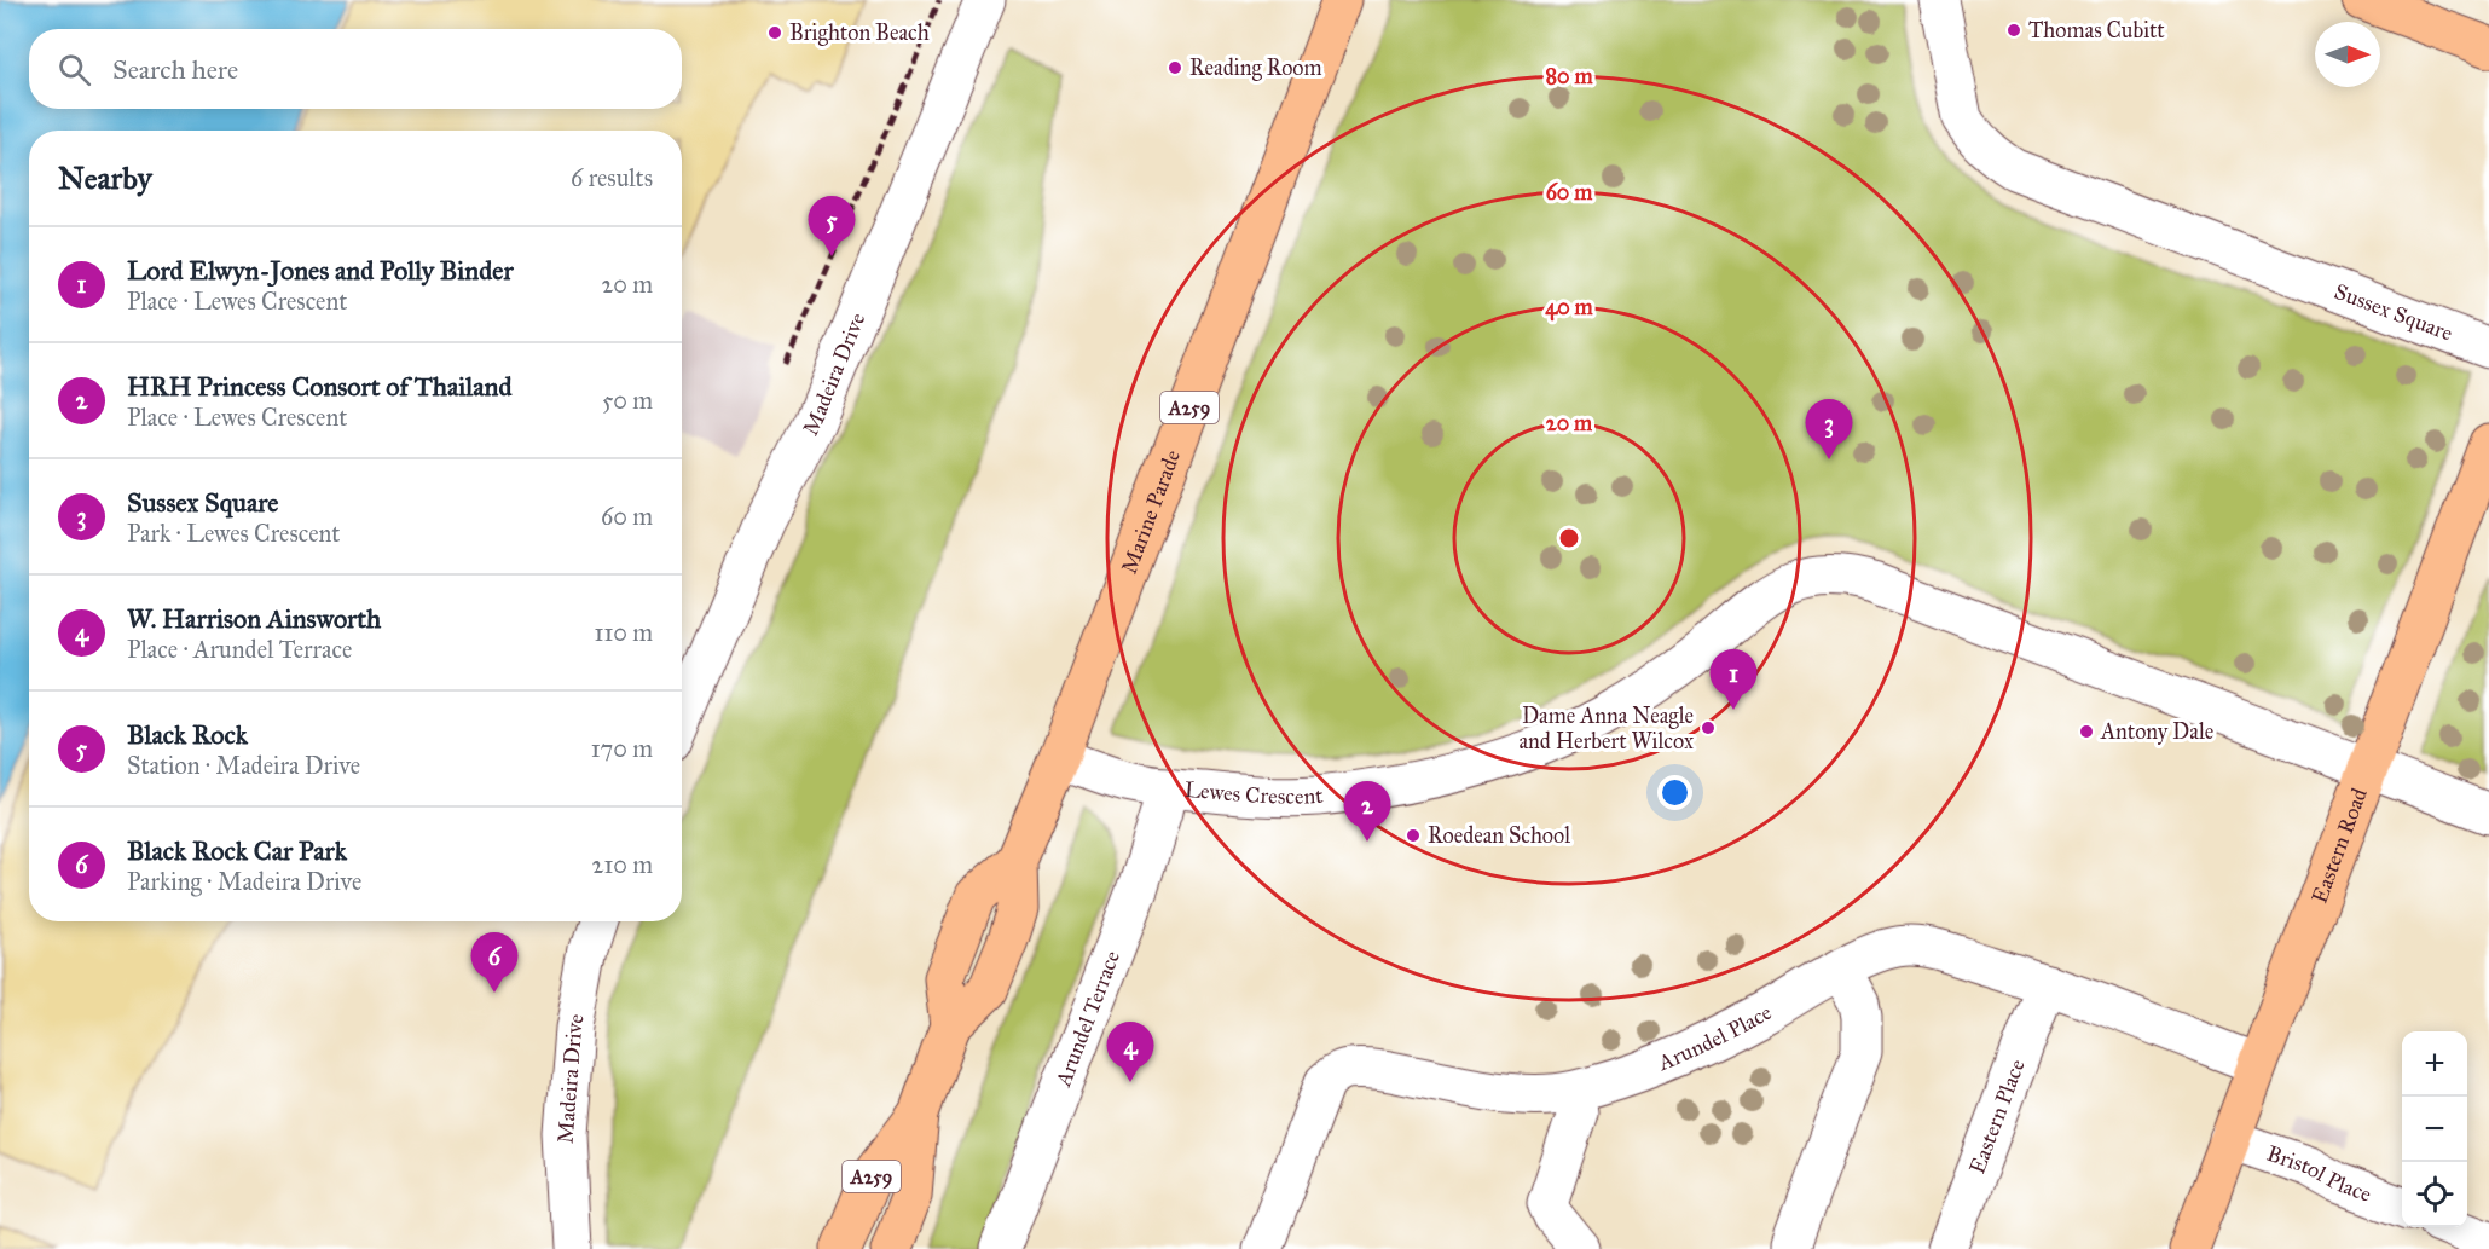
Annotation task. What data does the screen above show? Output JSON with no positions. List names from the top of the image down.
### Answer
{
  "streets": {
    "main road": ["A259", "Marine Parade", "Eastern Road"],
    "street": [
      "Sussex Square",
      "Madeira Drive",
      "Lewes Crescent",
      "Arundel Terrace",
      "Arundel Place",
      "Eastern Place",
      "Bristol Place"
    ]
  },
  "crossings": [
    ["A259", "Marine Parade"],
    ["Marine Parade", "Lewes Crescent"],
    ["Lewes Crescent", "Eastern Road"],
    ["Lewes Crescent", "Arundel Terrace"],
    ["Eastern Road", "Arundel Place"],
    ["Eastern Road", "Bristol Place"],
    ["Arundel Place", "Eastern Place"]
  ],
  "places": [
    "Thomas Cubitt",
    "Brighton Beach",
    "Reading Room",
    "Dame Anna Neagle and Herbert Wilcox",
    "Antony Dale",
    "Roedean School"
  ],
  "north": "right",
  "page": {
    "search": "Search here",
    "heading": ["Nearby", "6 results"],
    "pins": [
      "5",
      "3",
      "1",
      "2",
      "6",
      "4"
    ],
    "list": [
      {
        "mark": "1",
        "name": "Lord Elwyn-Jones and Polly Binder",
        "note": "Place · Lewes Crescent",
        "value": "20 m"
      },
      {
        "mark": "2",
        "name": "HRH Princess Consort of Thailand",
        "note": "Place · Lewes Crescent",
        "value": "50 m"
      },
      {
        "mark": "3",
        "name": "Sussex Square",
        "note": "Park · Lewes Crescent",
        "value": "60 m"
      },
      {
        "mark": "4",
        "name": "W. Harrison Ainsworth",
        "note": "Place · Arundel Terrace",
        "value": "110 m"
      },
      {
        "mark": "5",
        "name": "Black Rock",
        "note": "Station · Madeira Drive",
        "value": "170 m"
      },
      {
        "mark": "6",
        "name": "Black Rock Car Park",
        "note": "Parking · Madeira Drive",
        "value": "210 m"
      }
    ],
    "map_buttons": ["+", "−"]
  },
  "rings": [
    "80 m",
    "60 m",
    "40 m",
    "20 m"
  ]
}
